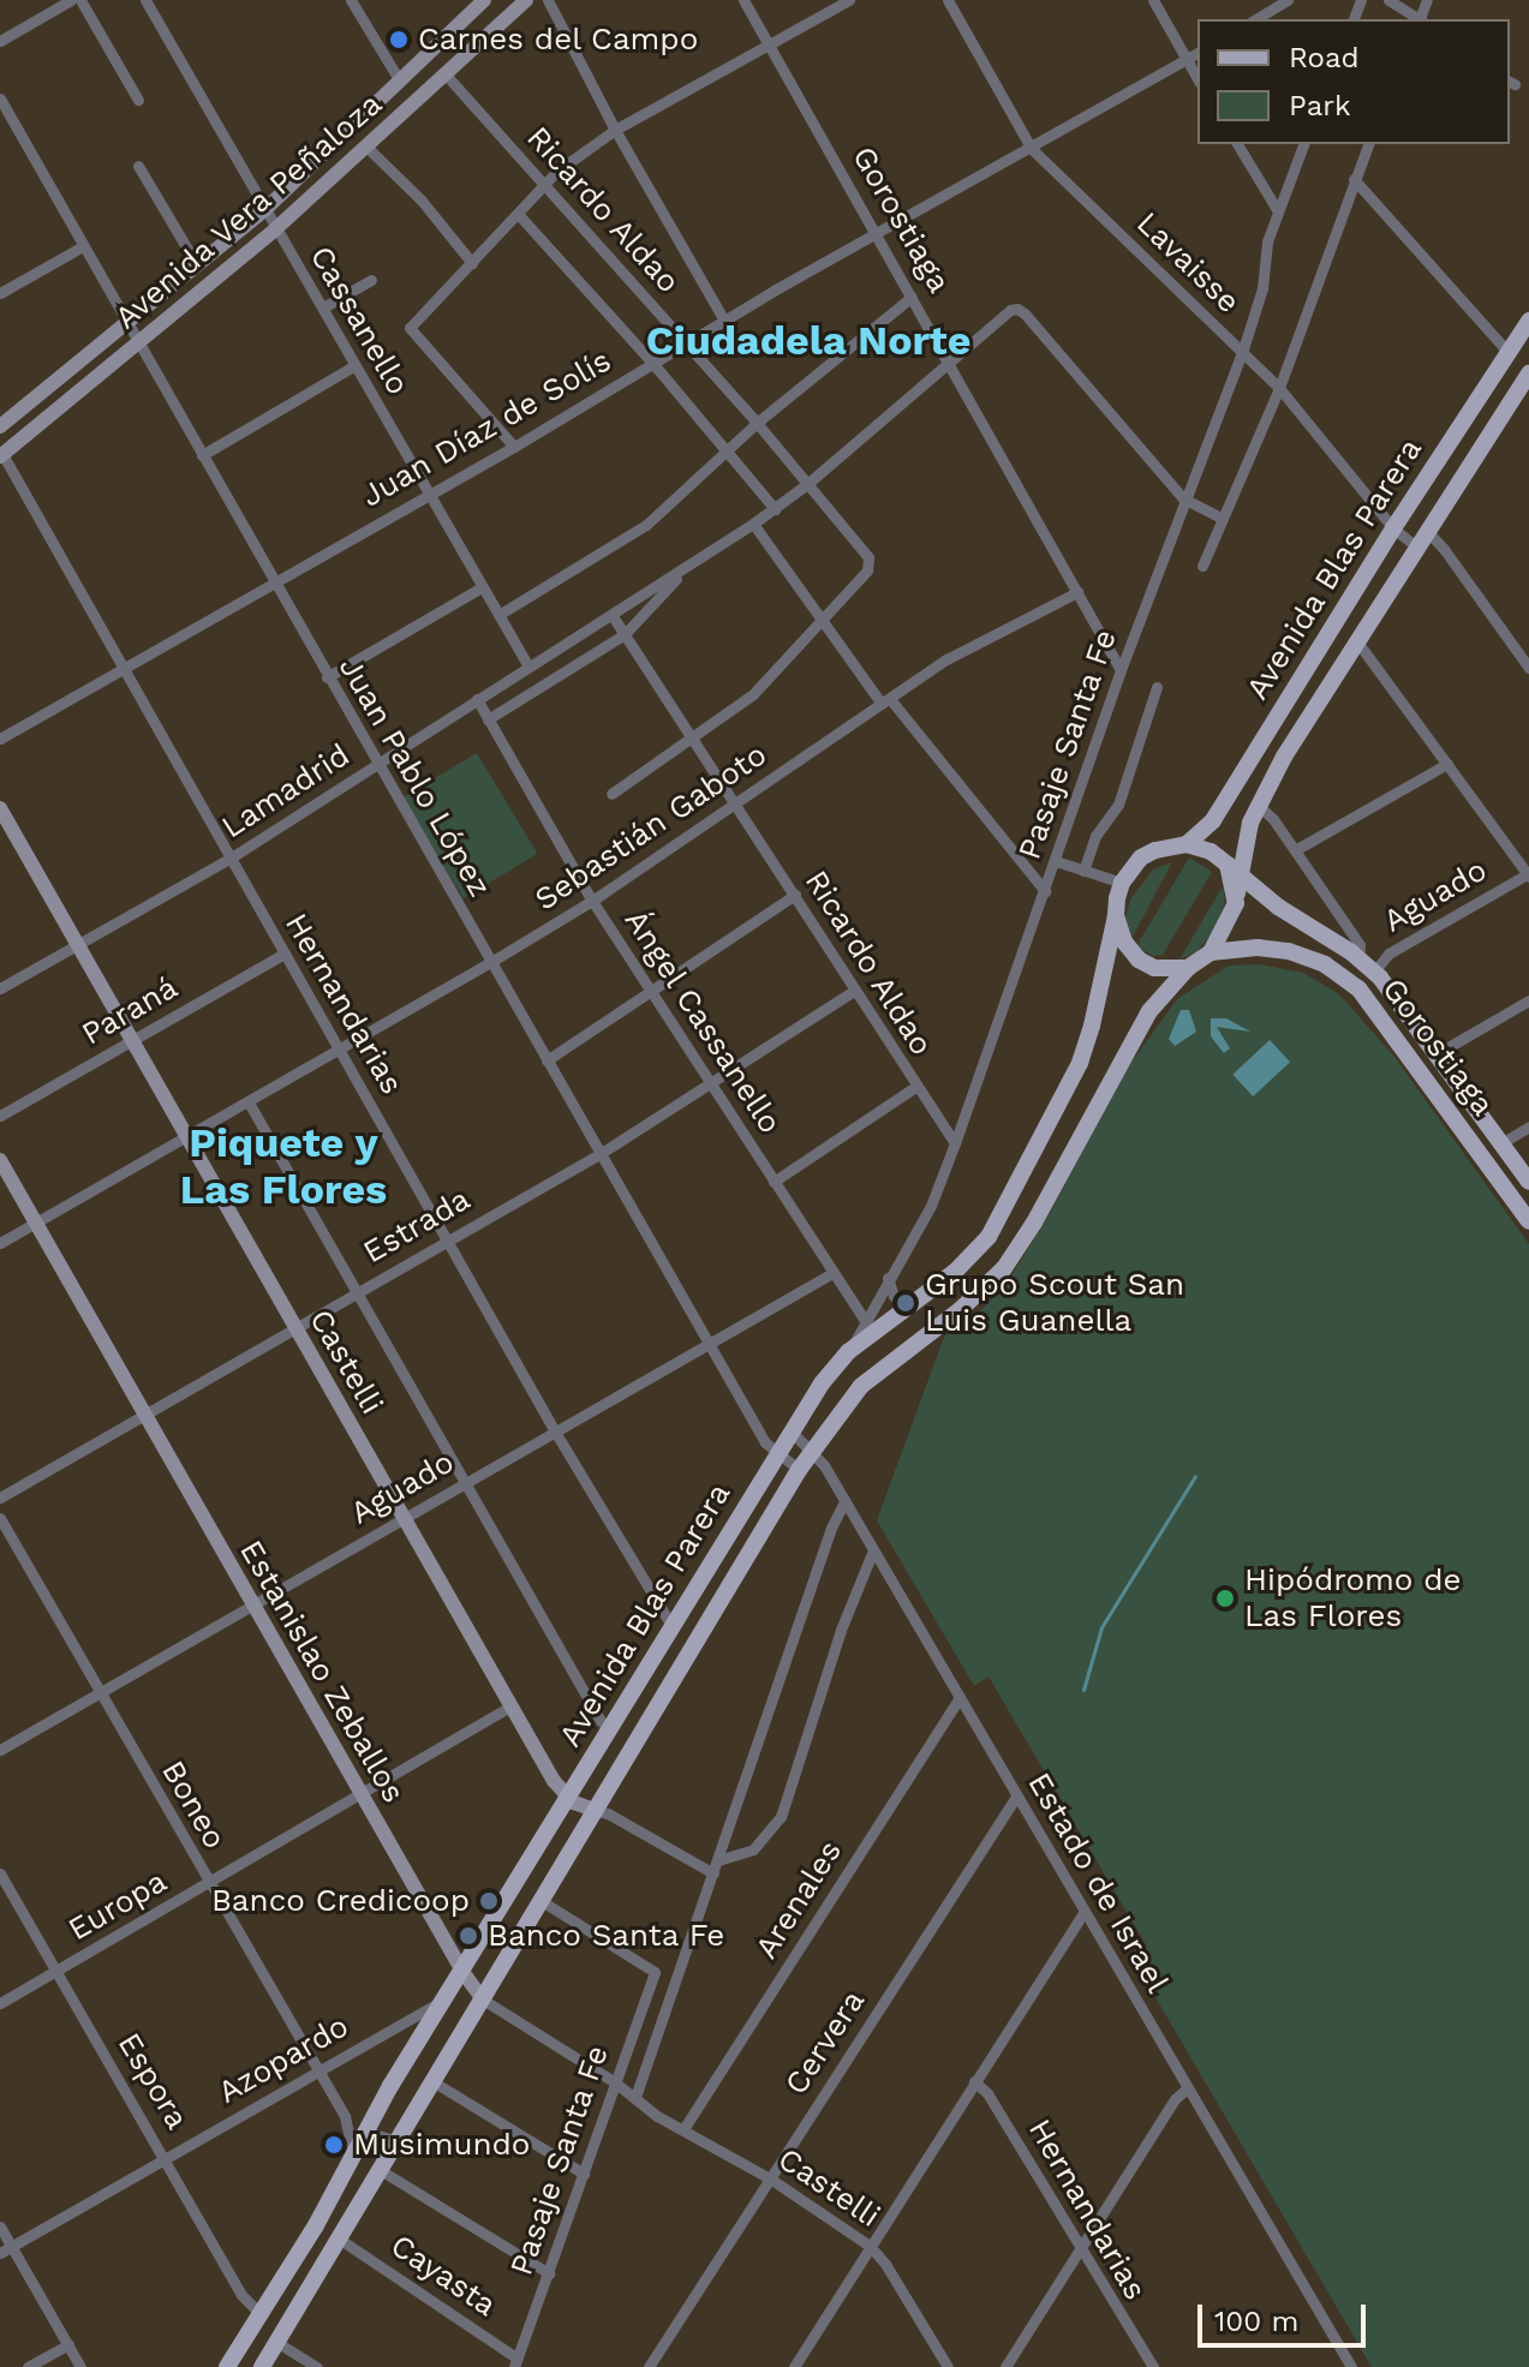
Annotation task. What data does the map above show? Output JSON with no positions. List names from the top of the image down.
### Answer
{
  "streets": {
    "main road": [
      "Avenida Vera Peñaloza",
      "Gorostiaga",
      "Avenida Blas Parera",
      "Castelli",
      "Estanislao Zeballos"
    ],
    "street": [
      "Ricardo Aldao",
      "Lavaisse",
      "Cassanello",
      "Juan Díaz de Solís",
      "Pasaje Santa Fe",
      "Juan Pablo López",
      "Lamadrid",
      "Sebastián Gaboto",
      "Aguado",
      "Hernandarias",
      "Paraná",
      "Ángel Cassanello",
      "Estrada",
      "Boneo",
      "Estado de Israel",
      "Arenales",
      "Europa",
      "Cervera",
      "Azopardo",
      "Espora",
      "Cayasta"
    ]
  },
  "crossings": [
    ["Ricardo Aldao", "Avenida Vera Peñaloza"],
    ["Ricardo Aldao", "Juan Díaz de Solís"],
    ["Ricardo Aldao", "Pasaje Santa Fe"],
    ["Ricardo Aldao", "Lamadrid"],
    ["Ricardo Aldao", "Sebastián Gaboto"],
    ["Ricardo Aldao", "Estrada"],
    ["Avenida Vera Peñaloza", "Cassanello"],
    ["Avenida Vera Peñaloza", "Juan Pablo López"],
    ["Avenida Vera Peñaloza", "Hernandarias"],
    ["Gorostiaga", "Juan Díaz de Solís"],
    ["Gorostiaga", "Avenida Blas Parera"],
    ["Gorostiaga", "Pasaje Santa Fe"],
    ["Gorostiaga", "Lamadrid"],
    ["Gorostiaga", "Sebastián Gaboto"],
    ["Gorostiaga", "Aguado"],
    ["Lavaisse", "Juan Díaz de Solís"],
    ["Lavaisse", "Avenida Blas Parera"],
    ["Lavaisse", "Pasaje Santa Fe"],
    ["Cassanello", "Juan Díaz de Solís"],
    ["Cassanello", "Lamadrid"],
    ["Juan Díaz de Solís", "Juan Pablo López"],
    ["Juan Díaz de Solís", "Hernandarias"],
    ["Avenida Blas Parera", "Pasaje Santa Fe"],
    ["Avenida Blas Parera", "Juan Pablo López"],
    ["Avenida Blas Parera", "Hernandarias"],
    ["Avenida Blas Parera", "Castelli"],
    ["Avenida Blas Parera", "Estanislao Zeballos"],
    ["Avenida Blas Parera", "Boneo"],
    ["Avenida Blas Parera", "Estado de Israel"],
    ["Avenida Blas Parera", "Azopardo"],
    ["Avenida Blas Parera", "Espora"],
    ["Avenida Blas Parera", "Cayasta"],
    ["Pasaje Santa Fe", "Lamadrid"],
    ["Pasaje Santa Fe", "Ángel Cassanello"],
    ["Pasaje Santa Fe", "Castelli"],
    ["Pasaje Santa Fe", "Estanislao Zeballos"],
    ["Pasaje Santa Fe", "Estado de Israel"],
    ["Pasaje Santa Fe", "Cayasta"],
    ["Juan Pablo López", "Lamadrid"],
    ["Juan Pablo López", "Sebastián Gaboto"],
    ["Juan Pablo López", "Aguado"],
    ["Juan Pablo López", "Estrada"],
    ["Lamadrid", "Hernandarias"],
    ["Lamadrid", "Ángel Cassanello"],
    ["Lamadrid", "Castelli"],
    ["Sebastián Gaboto", "Hernandarias"],
    ["Sebastián Gaboto", "Ángel Cassanello"],
    ["Sebastián Gaboto", "Castelli"],
    ["Sebastián Gaboto", "Estanislao Zeballos"],
    ["Aguado", "Hernandarias"],
    ["Aguado", "Ángel Cassanello"],
    ["Aguado", "Castelli"],
    ["Aguado", "Estanislao Zeballos"],
    ["Aguado", "Boneo"],
    ["Hernandarias", "Paraná"],
    ["Hernandarias", "Estrada"],
    ["Paraná", "Castelli"],
    ["Ángel Cassanello", "Estrada"],
    ["Estrada", "Castelli"],
    ["Estrada", "Estanislao Zeballos"],
    ["Castelli", "Estanislao Zeballos"],
    ["Castelli", "Arenales"],
    ["Castelli", "Europa"],
    ["Castelli", "Cervera"],
    ["Estanislao Zeballos", "Arenales"],
    ["Estanislao Zeballos", "Europa"],
    ["Boneo", "Europa"],
    ["Boneo", "Azopardo"],
    ["Estado de Israel", "Arenales"],
    ["Estado de Israel", "Cervera"],
    ["Europa", "Espora"],
    ["Azopardo", "Espora"]
  ],
  "districts": ["Ciudadela Norte", "Piquete y Las Flores"],
  "places": [
    "Carnes del Campo",
    "Grupo Scout San Luis Guanella",
    "Hipódromo de Las Flores",
    "Banco Credicoop",
    "Banco Santa Fe",
    "Musimundo"
  ],
  "legend": ["Road", "Park"],
  "scale_bar": "100 m"
}
